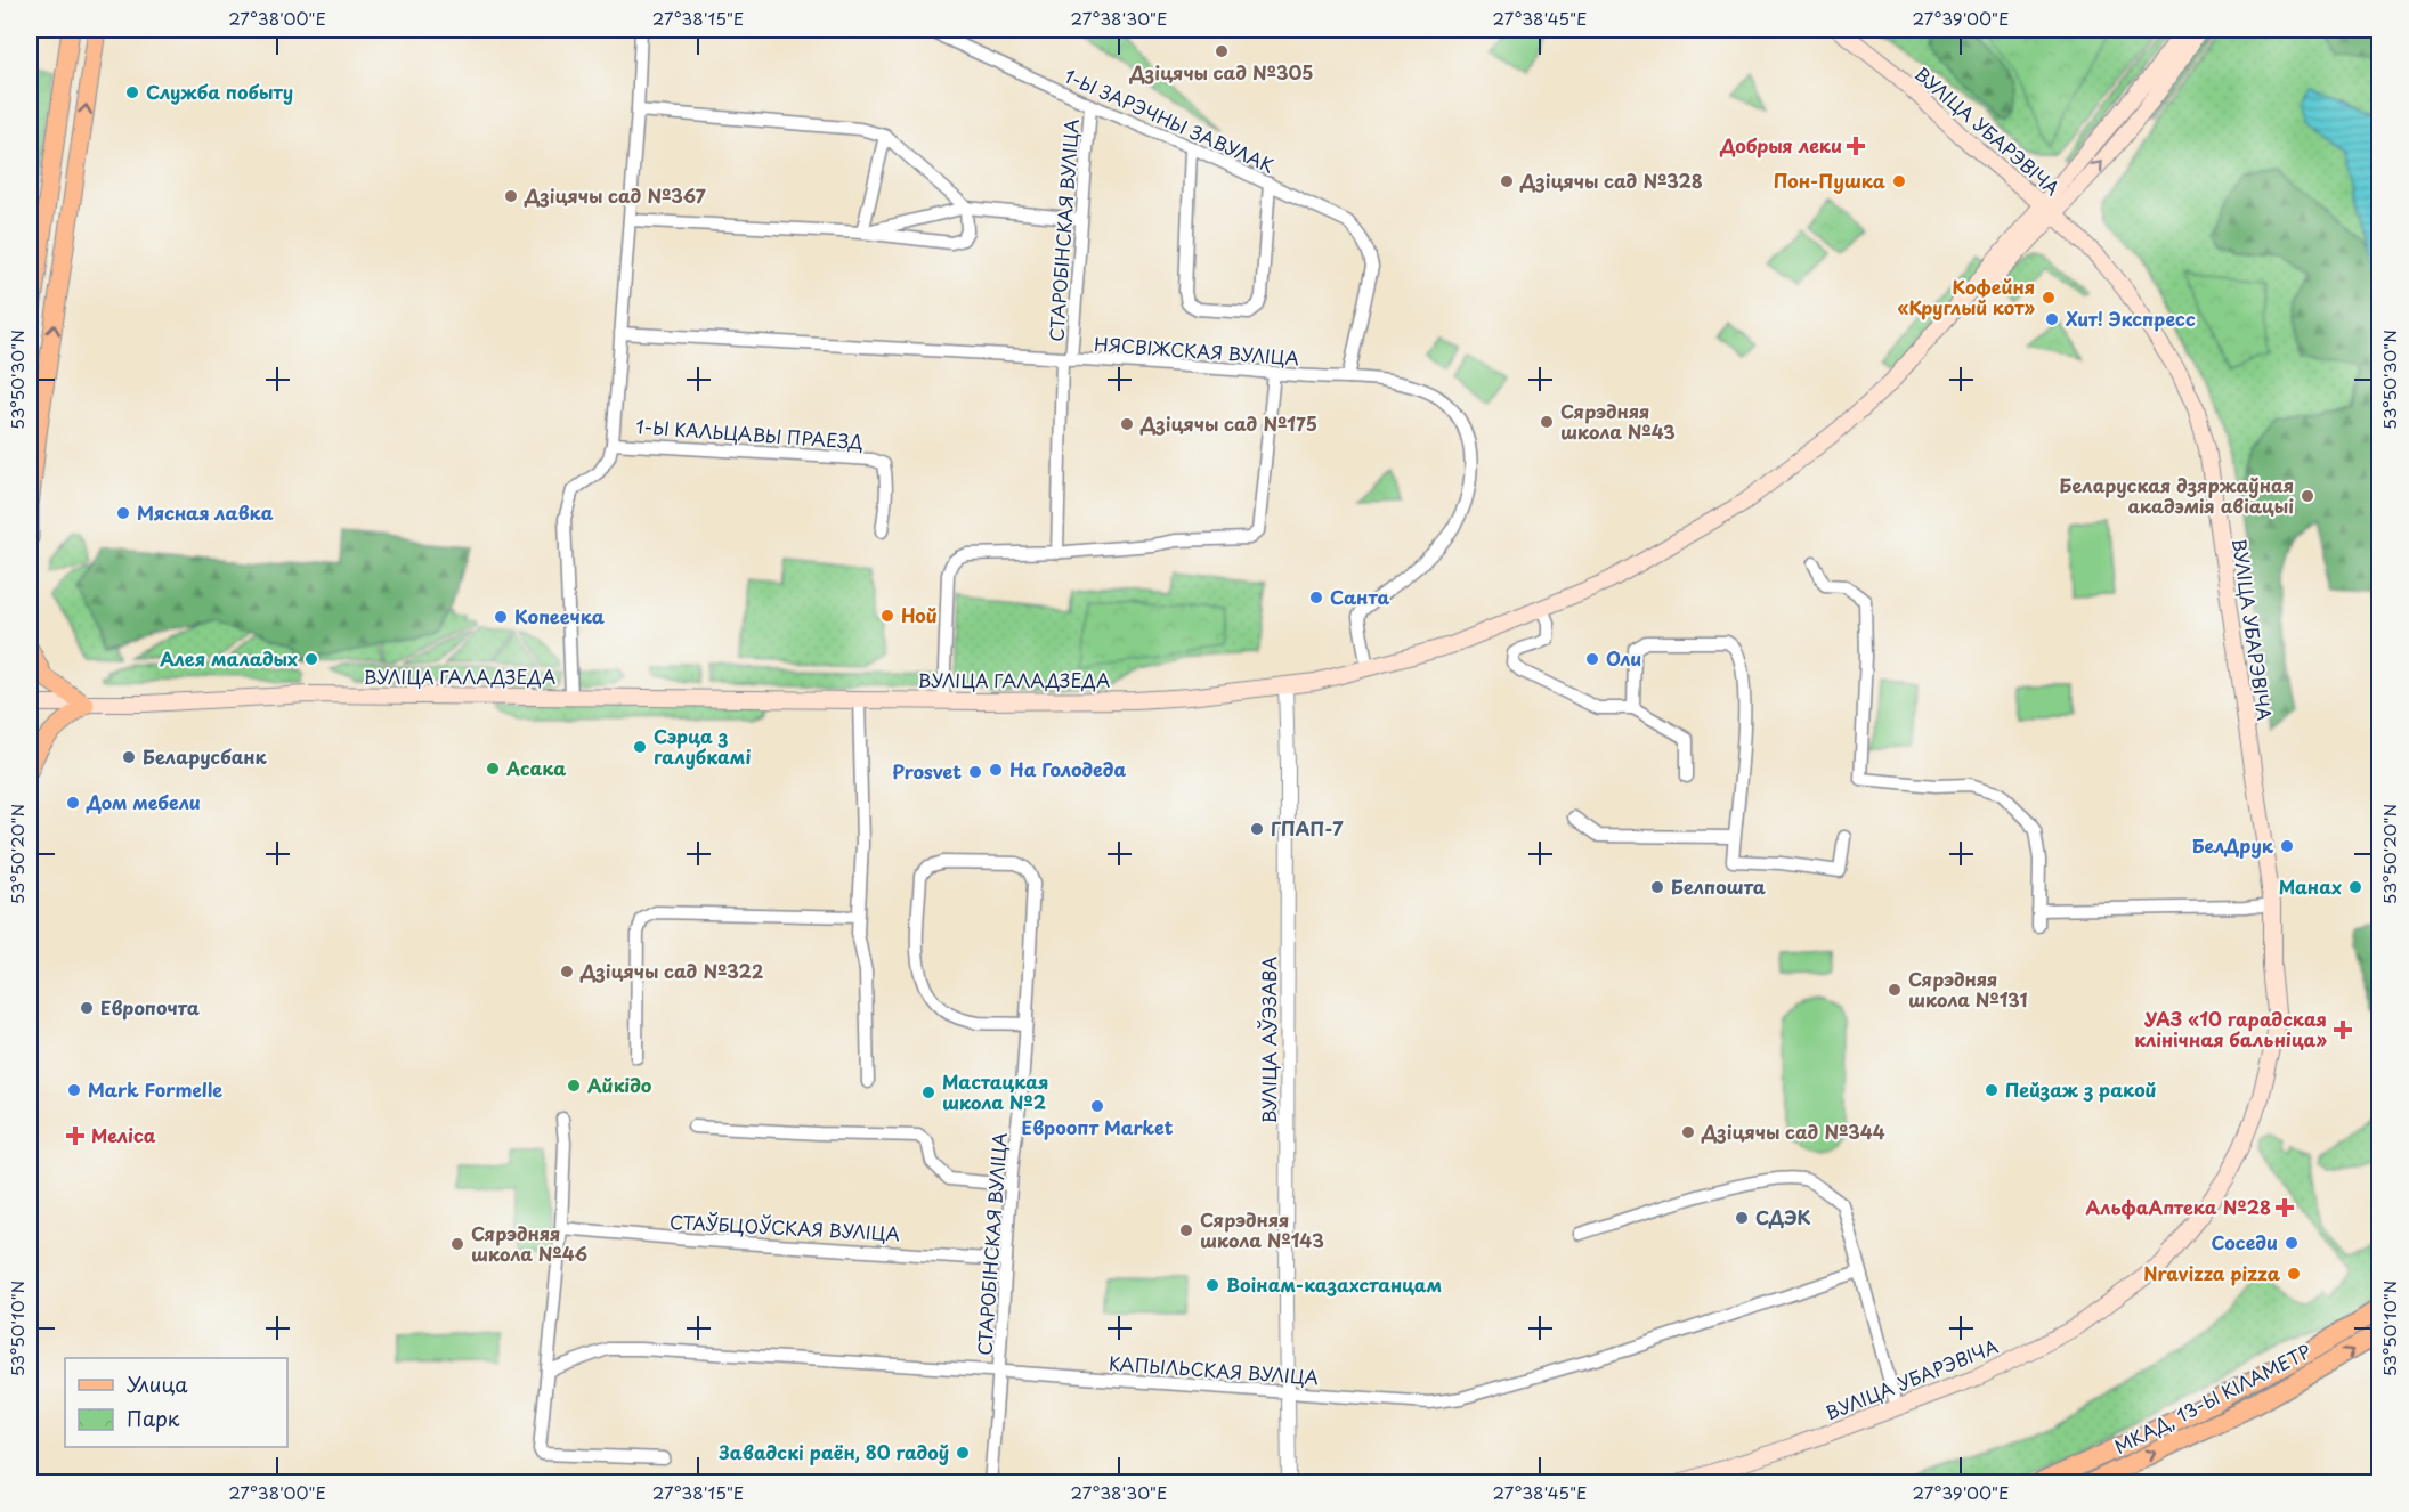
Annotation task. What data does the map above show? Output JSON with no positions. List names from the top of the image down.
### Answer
{
  "streets": {
    "highway": ["МКАД, 13-Ы КІЛАМЕТР"],
    "main road": ["ВУЛІЦА УБАРЭВІЧА", "ВУЛІЦА ГАЛАДЗЕДА"],
    "street": [
      "1-Ы ЗАРЭЧНЫ ЗАВУЛАК",
      "СТАРОБІНСКАЯ ВУЛІЦА",
      "НЯСВІЖСКАЯ ВУЛІЦА",
      "1-Ы КАЛЬЦАВЫ ПРАЕЗД",
      "ВУЛІЦА АЎЭЗАВА",
      "СТАЎБЦОЎСКАЯ ВУЛІЦА",
      "КАПЫЛЬСКАЯ ВУЛІЦА"
    ]
  },
  "crossings": [
    ["1-Ы ЗАРЭЧНЫ ЗАВУЛАК", "СТАРОБІНСКАЯ ВУЛІЦА"],
    ["1-Ы ЗАРЭЧНЫ ЗАВУЛАК", "НЯСВІЖСКАЯ ВУЛІЦА"],
    ["ВУЛІЦА УБАРЭВІЧА", "ВУЛІЦА ГАЛАДЗЕДА"],
    ["СТАРОБІНСКАЯ ВУЛІЦА", "НЯСВІЖСКАЯ ВУЛІЦА"],
    ["СТАРОБІНСКАЯ ВУЛІЦА", "СТАЎБЦОЎСКАЯ ВУЛІЦА"],
    ["СТАРОБІНСКАЯ ВУЛІЦА", "КАПЫЛЬСКАЯ ВУЛІЦА"],
    ["НЯСВІЖСКАЯ ВУЛІЦА", "ВУЛІЦА ГАЛАДЗЕДА"],
    ["ВУЛІЦА ГАЛАДЗЕДА", "ВУЛІЦА АЎЭЗАВА"],
    ["ВУЛІЦА АЎЭЗАВА", "КАПЫЛЬСКАЯ ВУЛІЦА"]
  ],
  "places": {
    "other": [
      "Дзіцячы сад №305",
      "Служба побыту",
      "Дзіцячы сад №328",
      "Пон-Пушка",
      "Дзіцячы сад №367",
      "Кофейня «Круглый кот»",
      "Хит! Экспресс",
      "Сярэдняя школа №43",
      "Дзіцячы сад №175",
      "Беларуская дзяржаўная акадэмія авіацыі",
      "Мясная лавка",
      "Санта",
      "Ной",
      "Копеечка",
      "Алея маладых",
      "Оли",
      "Сэрца з галубкамі",
      "Беларусбанк",
      "Асака",
      "На Голодеда",
      "Prosvet",
      "Дом мебели",
      "ГПАП-7",
      "БелДрук",
      "Белпошта",
      "Манах",
      "Дзіцячы сад №322",
      "Сярэдняя школа №131",
      "Европочта",
      "Айкідо",
      "Mark Formelle",
      "Пейзаж з ракой",
      "Мастацкая школа №2",
      "Евроопт Market",
      "Дзіцячы сад №344",
      "СДЭК",
      "Сярэдняя школа №143",
      "Соседи",
      "Сярэдняя школа №46",
      "Nravizza pizza",
      "Воінам-казахстанцам",
      "Завадскі раён, 80 гадоў"
    ],
    "health": [
      "Добрыя леки",
      "УАЗ «10 гарадская клінічная бальніца»",
      "Меліса",
      "АльфаАптека №28"
    ]
  },
  "legend": ["Улица", "Парк"],
  "coordinates": [
    "27°38'00\"E",
    "27°38'15\"E",
    "27°38'30\"E",
    "27°38'45\"E",
    "27°39'00\"E",
    "53°50'30\"N",
    "53°50'20\"N",
    "53°50'10\"N"
  ]
}
